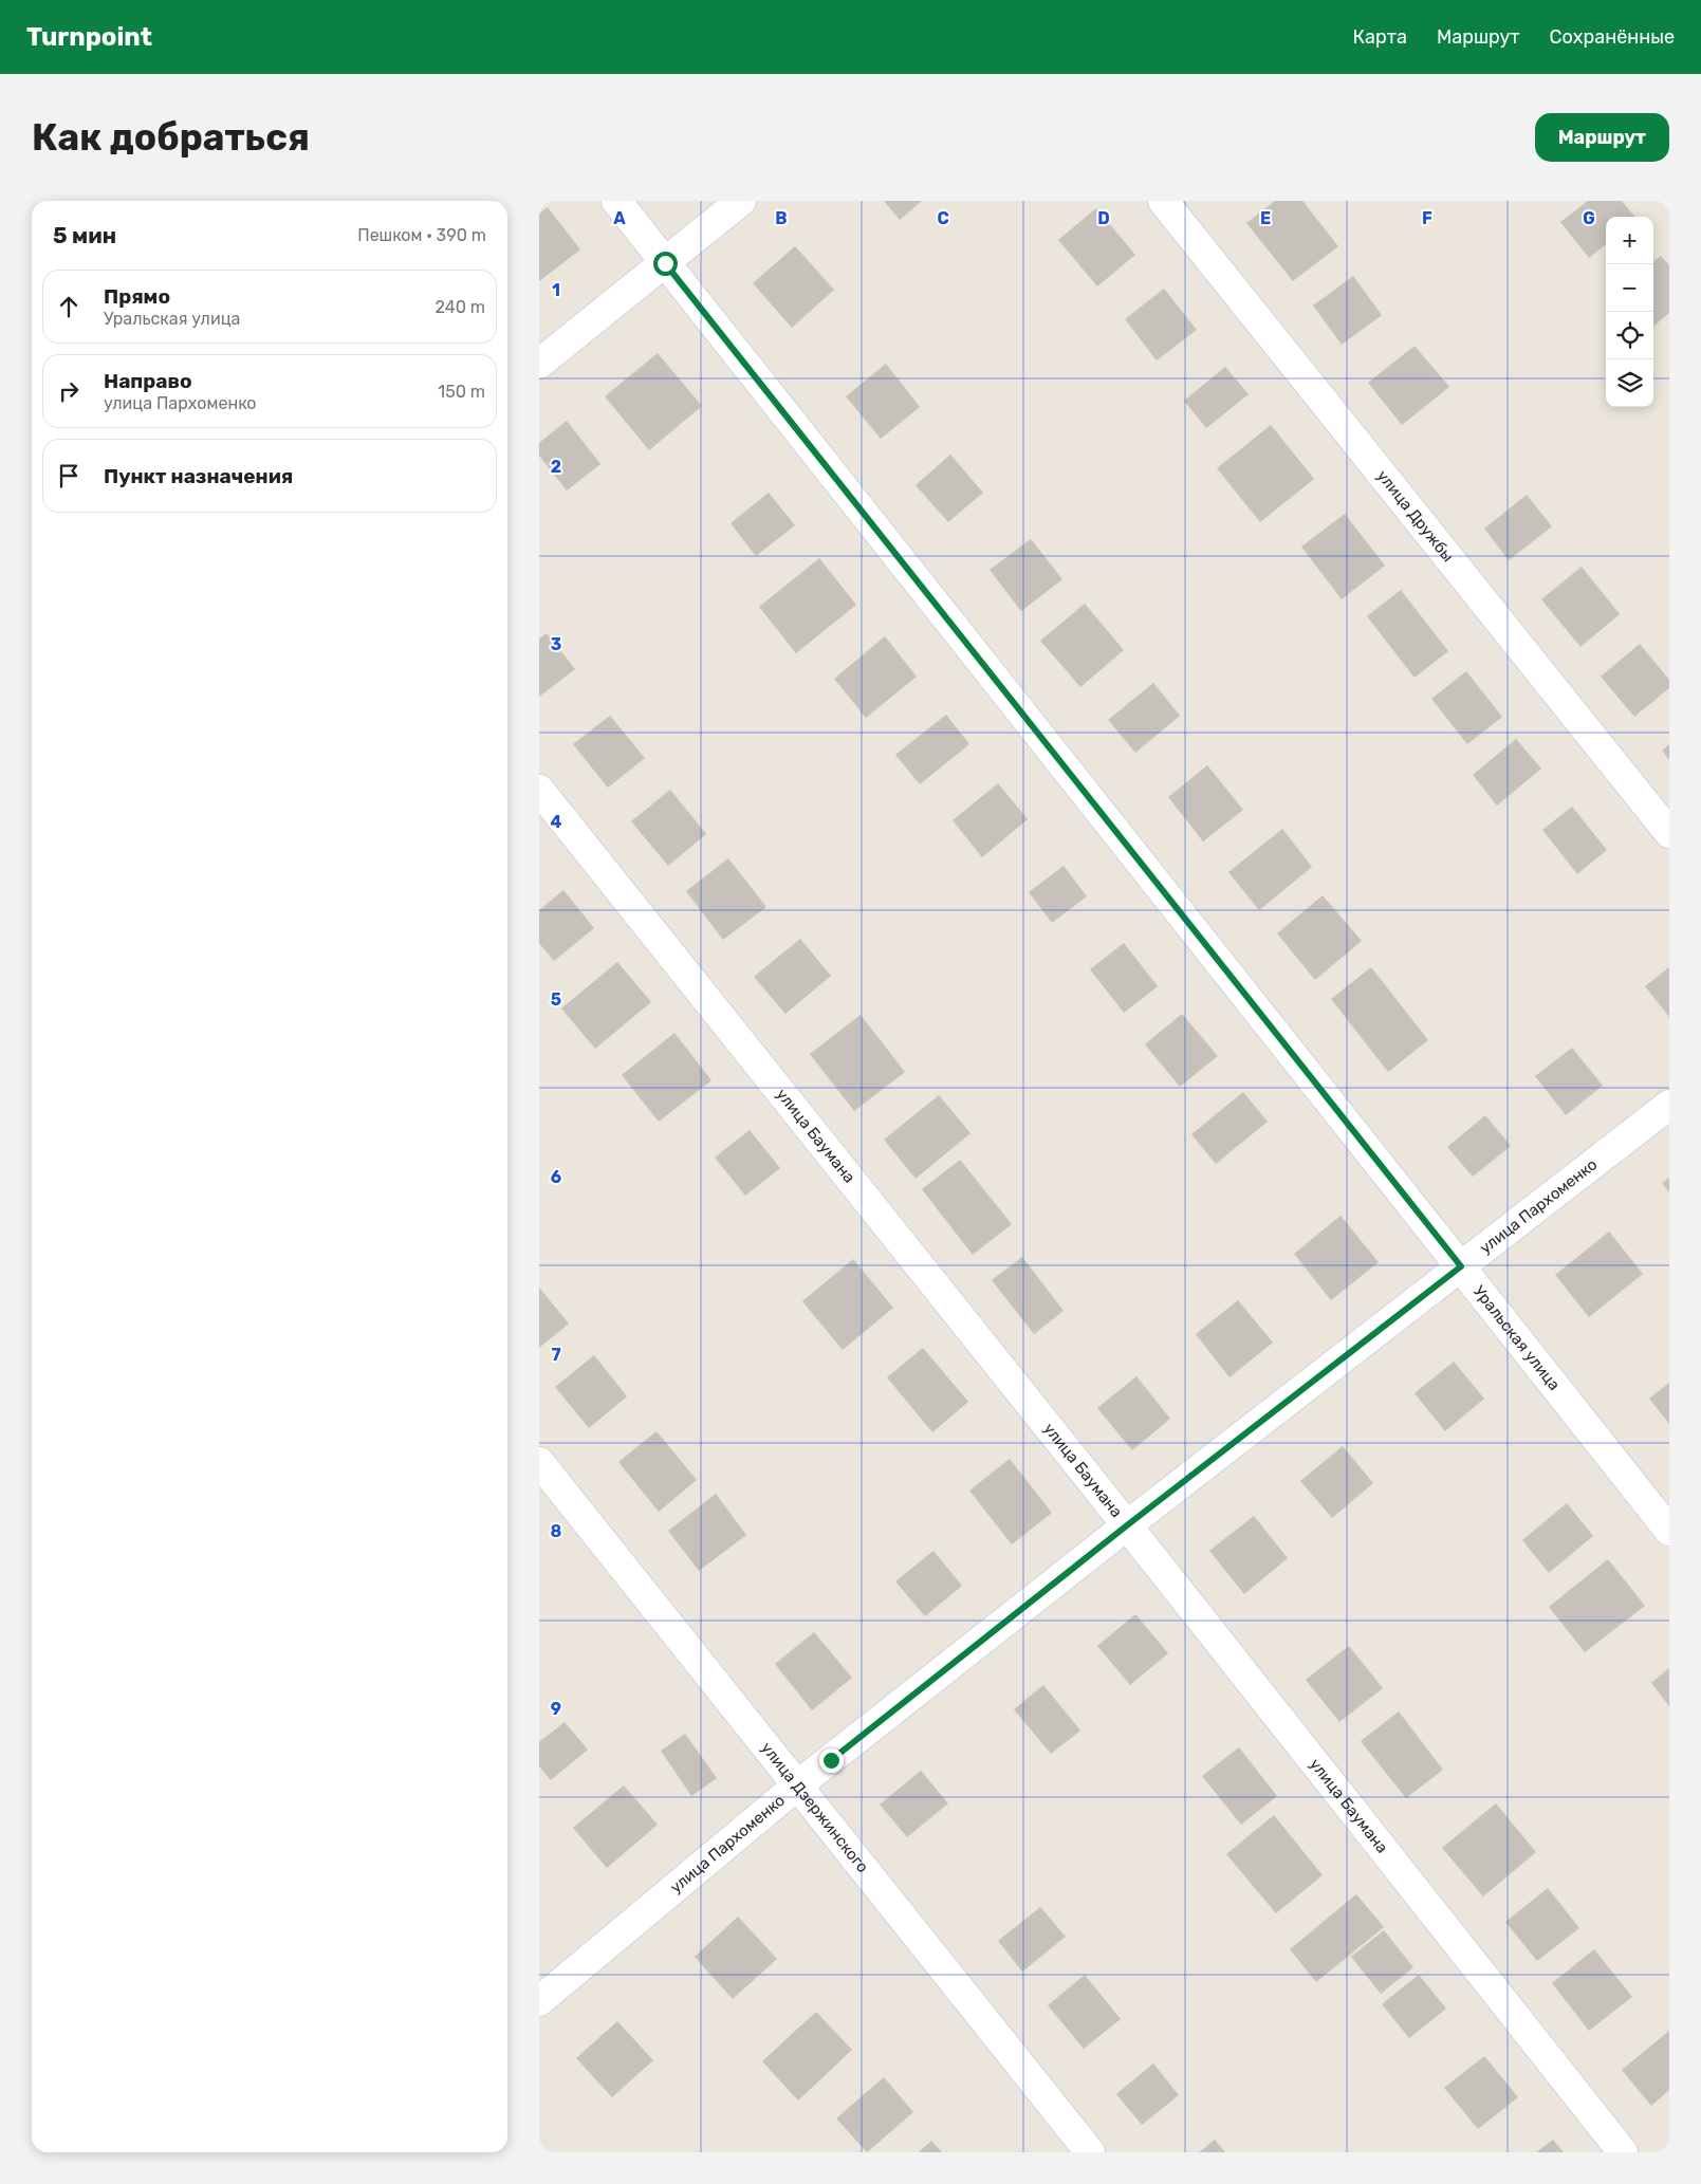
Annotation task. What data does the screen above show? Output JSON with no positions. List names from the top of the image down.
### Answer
{
  "streets": {
    "street": [
      "улица Дружбы",
      "улица Баумана",
      "улица Пархоменко",
      "Уральская улица",
      "улица Дзержинского"
    ]
  },
  "crossings": [
    ["улица Баумана", "улица Пархоменко"],
    ["улица Пархоменко", "Уральская улица"],
    ["улица Пархоменко", "улица Дзержинского"]
  ],
  "page": {
    "header": "Turnpoint",
    "nav": ["Карта", "Маршрут", "Сохранённые"],
    "buttons": "Маршрут",
    "title": "Как добраться",
    "heading": ["5 мин", "Пешком · 390 m"],
    "map_buttons": ["+", "−"],
    "list": [
      ["Прямо", "Уральская улица", "240 m"],
      ["Направо", "улица Пархоменко", "150 m"],
      "Пункт назначения"
    ]
  },
  "grid": {
    "columns": [
      "A",
      "B",
      "C",
      "D",
      "E",
      "F",
      "G"
    ],
    "rows": [
      "1",
      "2",
      "3",
      "4",
      "5",
      "6",
      "7",
      "8",
      "9"
    ]
  }
}
